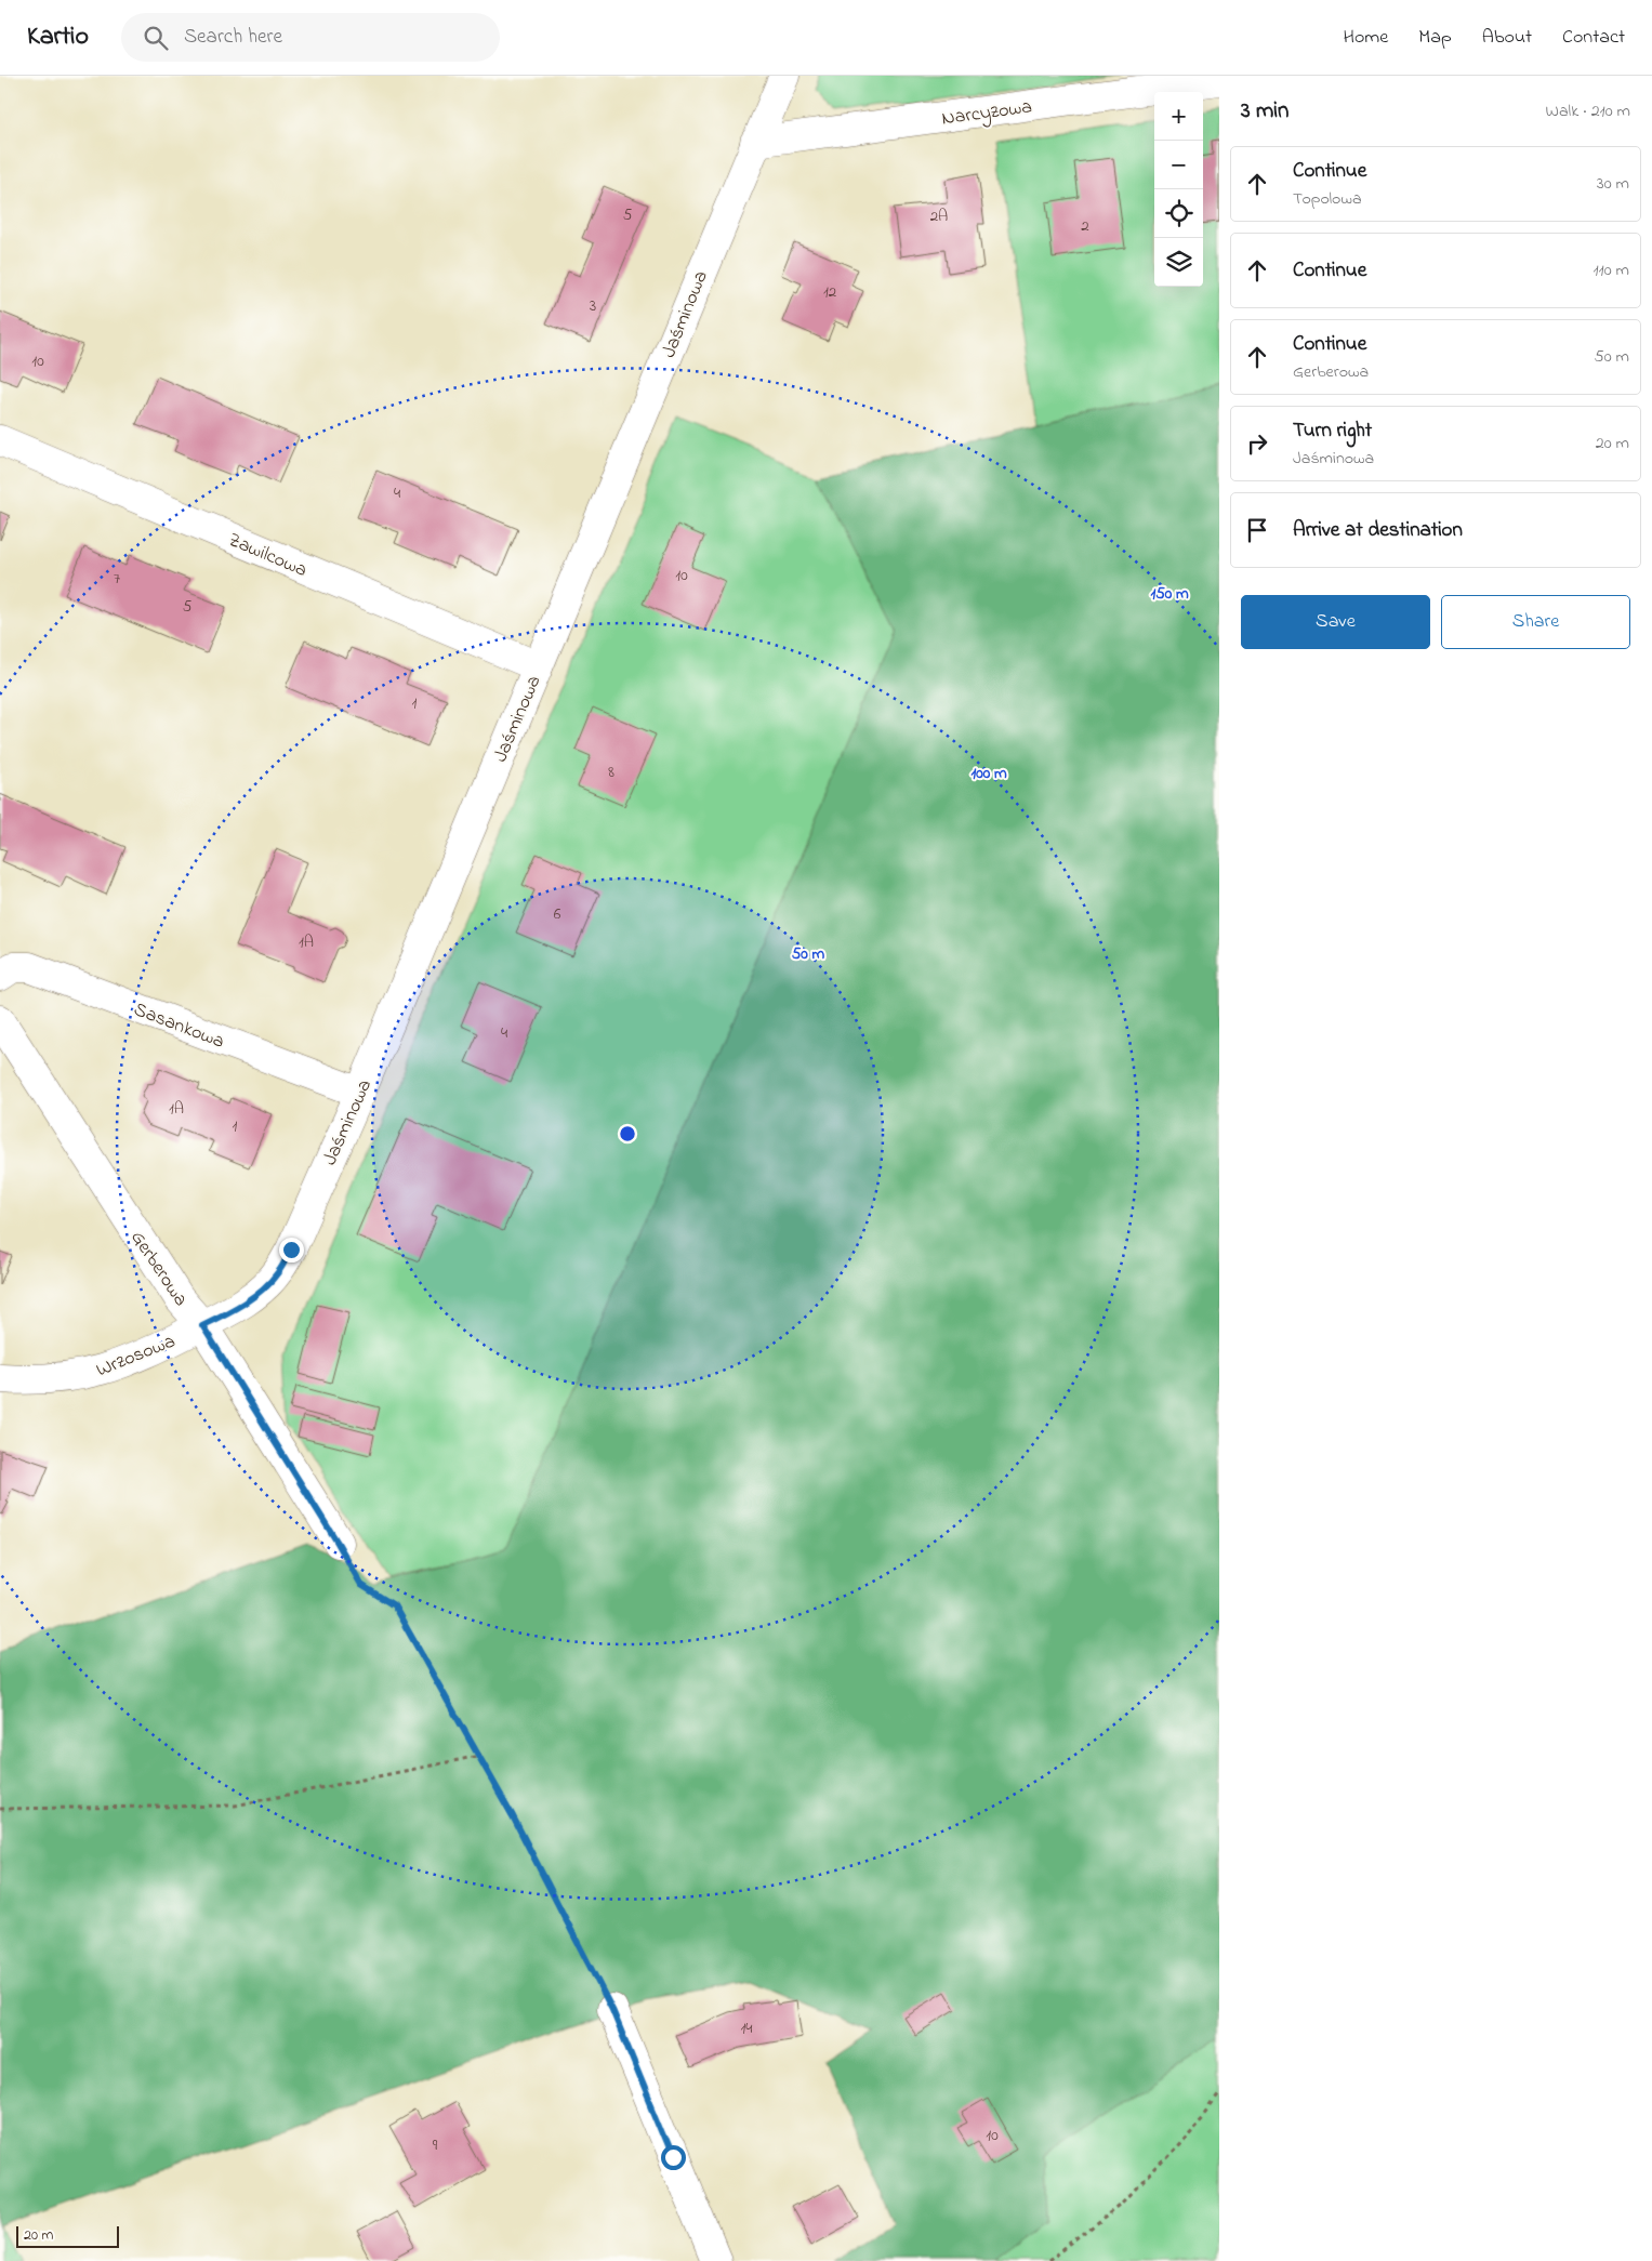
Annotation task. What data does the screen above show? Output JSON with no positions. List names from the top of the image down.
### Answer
{
  "streets": {
    "street": [
      "Narcyzowa",
      "Jaśminowa",
      "Zawilcowa",
      "Sasankowa",
      "Gerberowa",
      "Wrzosowa"
    ]
  },
  "crossings": [
    ["Narcyzowa", "Jaśminowa"],
    ["Jaśminowa", "Zawilcowa"],
    ["Jaśminowa", "Sasankowa"],
    ["Jaśminowa", "Gerberowa"],
    ["Jaśminowa", "Wrzosowa"],
    ["Gerberowa", "Wrzosowa"]
  ],
  "house_numbers": [
    "5",
    "2A",
    "2",
    "12",
    "3",
    "10",
    "4",
    "10",
    "7",
    "5",
    "1",
    "8",
    "6",
    "1A",
    "4",
    "1A",
    "1",
    "14",
    "10",
    "9"
  ],
  "scale_bar": "20 m",
  "page": {
    "header": "Kartio",
    "search": "Search here",
    "nav": [
      "Home",
      "Map",
      "About",
      "Contact"
    ],
    "heading": ["3 min", "Walk · 210 m"],
    "map_buttons": ["+", "−"],
    "list": [
      ["Continue", "Topolowa", "30 m"],
      ["Continue", "110 m"],
      ["Continue", "Gerberowa", "50 m"],
      ["Turn right", "Jaśminowa", "20 m"],
      "Arrive at destination"
    ],
    "buttons": ["Save", "Share"],
    "scale": "20 m"
  },
  "rings": ["150 m", "100 m", "50 m"]
}
